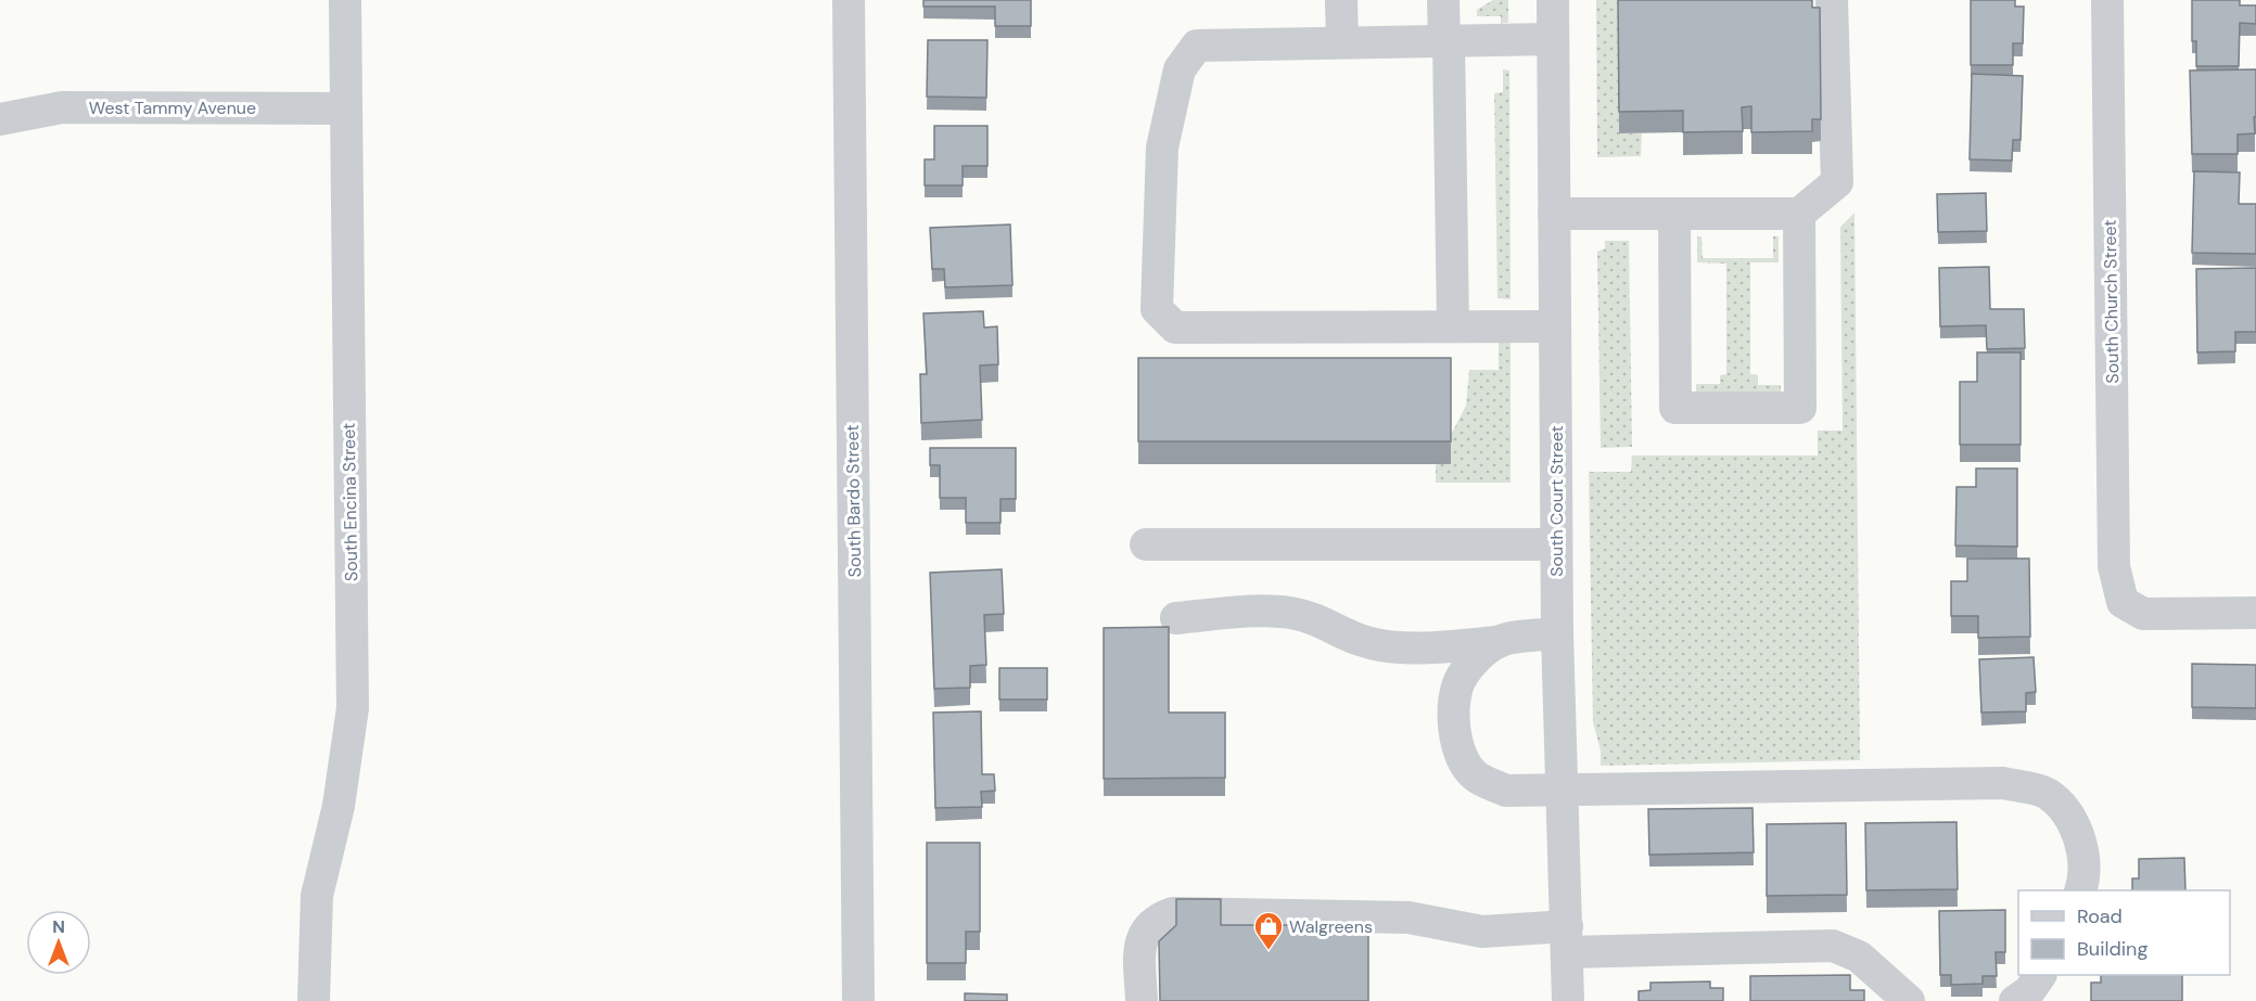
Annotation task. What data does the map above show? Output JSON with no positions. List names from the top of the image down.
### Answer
{
  "streets": {
    "street": [
      "West Tammy Avenue",
      "South Church Street",
      "South Bardo Street",
      "South Court Street",
      "South Encina Street"
    ]
  },
  "crossings": [
    ["West Tammy Avenue", "South Encina Street"]
  ],
  "places": {
    "shop": ["Walgreens"]
  },
  "legend": ["Road", "Building"],
  "north": "top"
}
